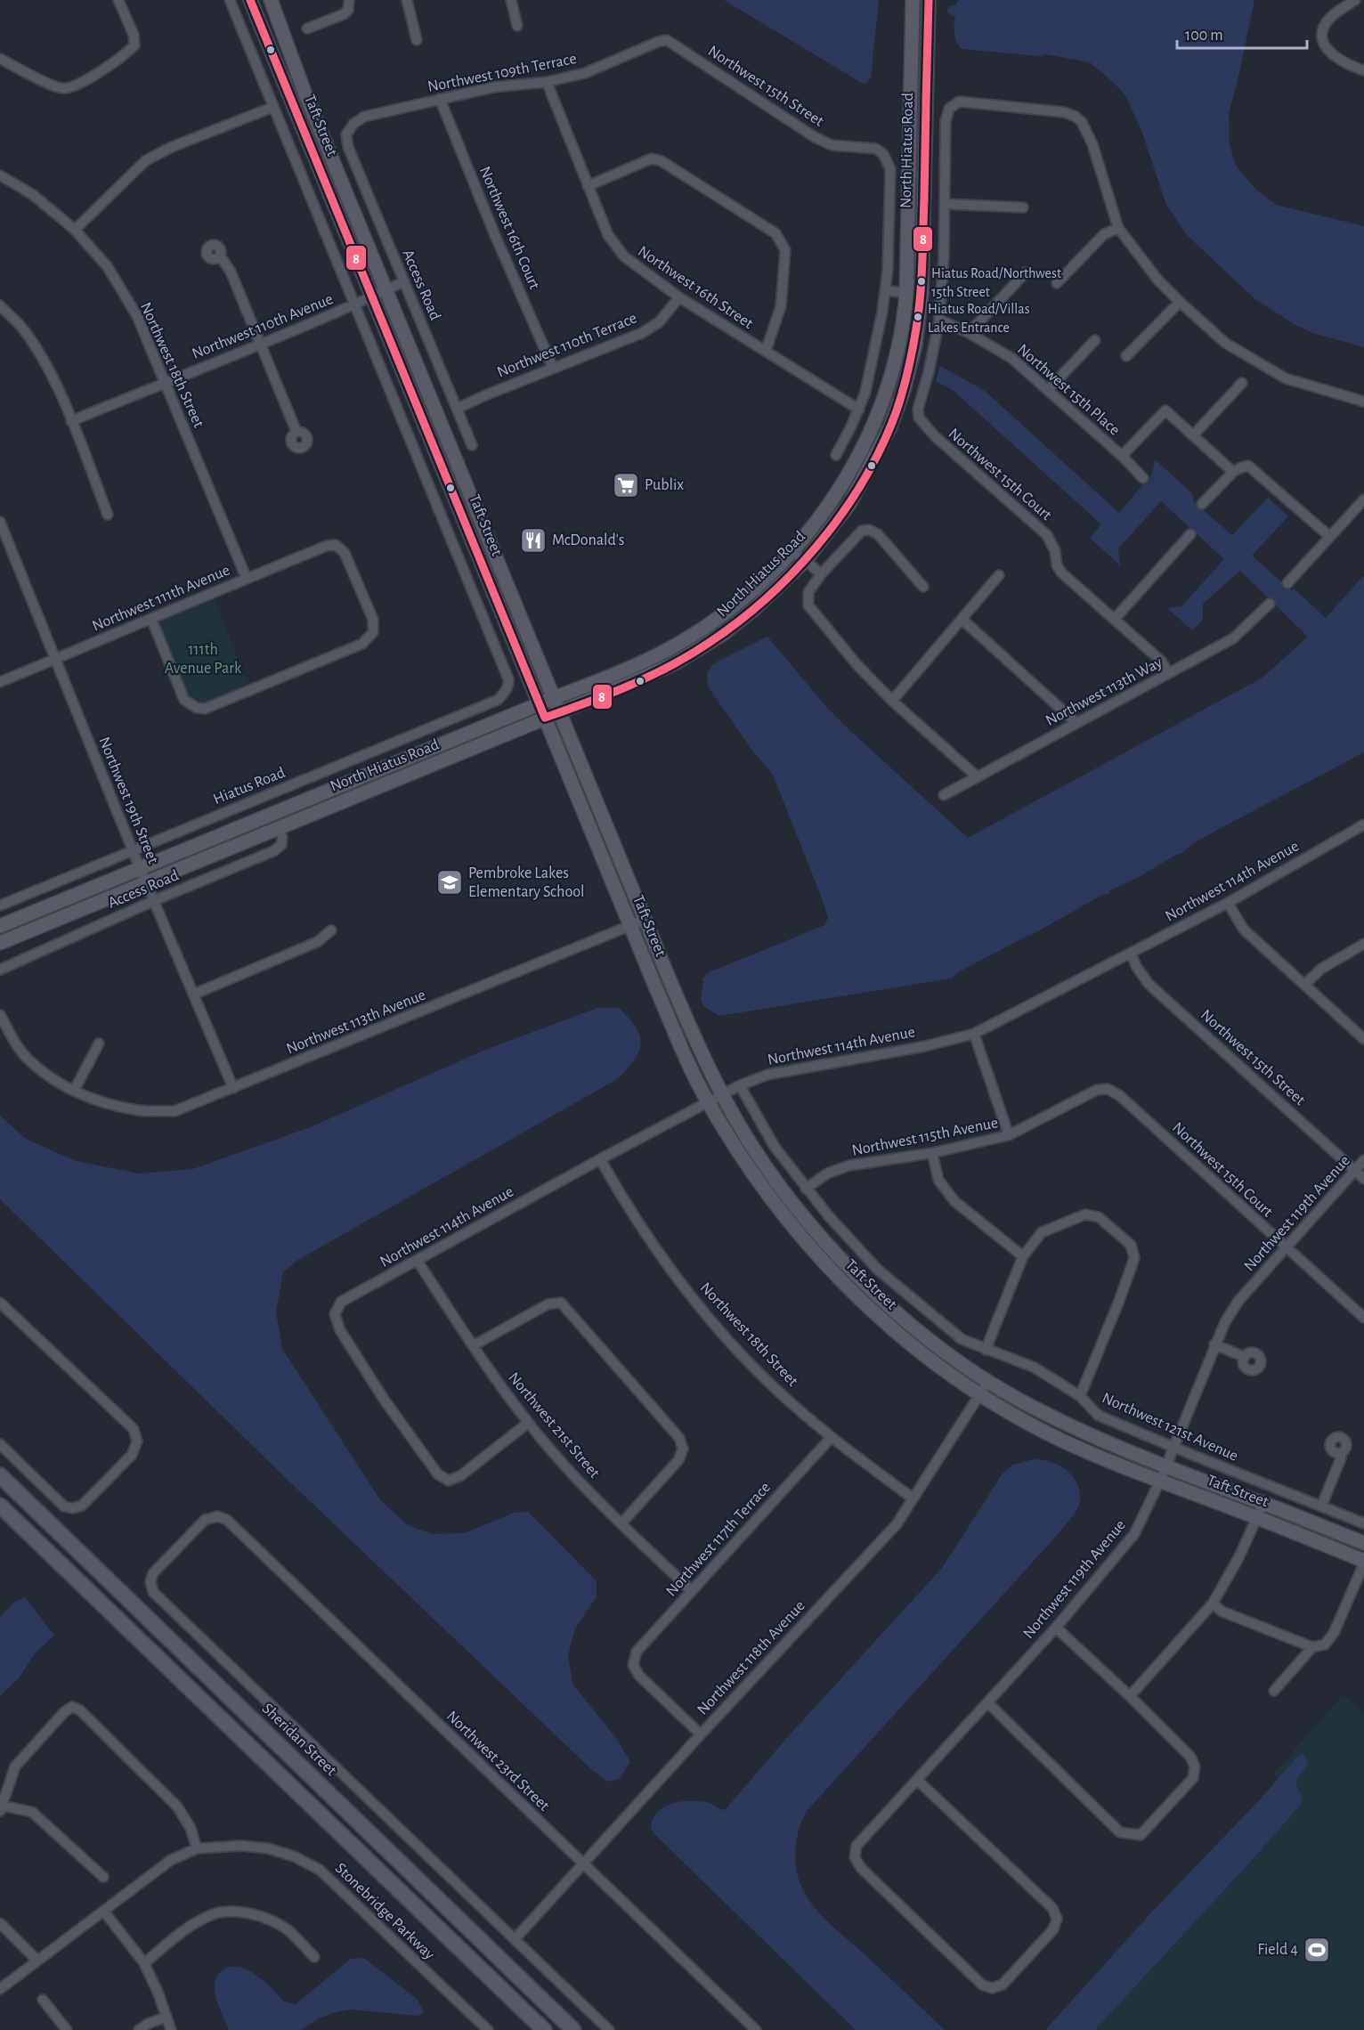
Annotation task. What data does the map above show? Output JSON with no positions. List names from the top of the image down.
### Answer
{
  "streets": {
    "main road": ["Sheridan Street"],
    "street": [
      "Northwest 109th Terrace",
      "Northwest 15th Street",
      "Taft Street",
      "North Hiatus Road",
      "Northwest 16th Court",
      "Access Road",
      "Northwest 16th Street",
      "Northwest 110th Avenue",
      "Northwest 110th Terrace",
      "Northwest 18th Street",
      "Northwest 15th Place",
      "Northwest 15th Court",
      "Northwest 111th Avenue",
      "Northwest 113th Way",
      "Hiatus Road",
      "Northwest 19th Street",
      "Northwest 114th Avenue",
      "Northwest 113th Avenue",
      "Northwest 115th Avenue",
      "Northwest 119th Avenue",
      "Northwest 21st Street",
      "Northwest 121st Avenue",
      "Northwest 117th Terrace",
      "Northwest 118th Avenue",
      "Northwest 23rd Street",
      "Stonebridge Parkway"
    ]
  },
  "crossings": [
    ["Northwest 109th Terrace", "Northwest 15th Street"],
    ["Northwest 109th Terrace", "Northwest 16th Court"],
    ["Northwest 109th Terrace", "Access Road"],
    ["Northwest 109th Terrace", "Northwest 16th Street"],
    ["Northwest 15th Street", "Northwest 114th Avenue"],
    ["Northwest 15th Street", "Northwest 119th Avenue"],
    ["Taft Street", "North Hiatus Road"],
    ["Taft Street", "Northwest 110th Avenue"],
    ["Taft Street", "Northwest 114th Avenue"],
    ["Taft Street", "Northwest 113th Avenue"],
    ["Taft Street", "Northwest 119th Avenue"],
    ["Taft Street", "Northwest 118th Avenue"],
    ["North Hiatus Road", "Access Road"],
    ["North Hiatus Road", "Northwest 19th Street"],
    ["Northwest 16th Court", "Northwest 110th Terrace"],
    ["Access Road", "Northwest 110th Avenue"],
    ["Access Road", "Northwest 110th Terrace"],
    ["Access Road", "Northwest 19th Street"],
    ["Northwest 16th Street", "Northwest 110th Terrace"],
    ["Northwest 110th Avenue", "Northwest 18th Street"],
    ["Northwest 110th Avenue", "Hiatus Road"],
    ["Northwest 18th Street", "Northwest 111th Avenue"],
    ["Northwest 18th Street", "Northwest 114th Avenue"],
    ["Northwest 18th Street", "Northwest 117th Terrace"],
    ["Northwest 18th Street", "Northwest 118th Avenue"],
    ["Northwest 15th Place", "Northwest 15th Court"],
    ["Northwest 15th Court", "Northwest 113th Way"],
    ["Northwest 15th Court", "Northwest 115th Avenue"],
    ["Northwest 15th Court", "Northwest 119th Avenue"],
    ["Northwest 111th Avenue", "Northwest 19th Street"],
    ["Hiatus Road", "Northwest 19th Street"],
    ["Northwest 19th Street", "Northwest 113th Avenue"],
    ["Northwest 114th Avenue", "Northwest 21st Street"],
    ["Northwest 114th Avenue", "Northwest 121st Avenue"],
    ["Northwest 115th Avenue", "Northwest 121st Avenue"],
    ["Northwest 119th Avenue", "Northwest 121st Avenue"],
    ["Northwest 21st Street", "Northwest 117th Terrace"],
    ["Northwest 117th Terrace", "Northwest 118th Avenue"],
    ["Northwest 118th Avenue", "Sheridan Street"],
    ["Northwest 118th Avenue", "Northwest 23rd Street"],
    ["Sheridan Street", "Northwest 23rd Street"]
  ],
  "parks": ["111th Avenue Park"],
  "places": {
    "other": ["Hiatus Road/Northwest 15th Street", "Hiatus Road/Villas Lakes Entrance"],
    "supermarket": ["Publix"],
    "restaurant": ["McDonald's"],
    "school or university": ["Pembroke Lakes Elementary School"],
    "sports": ["Field 4"]
  },
  "lines": ["transit line 8"],
  "scale_bar": "100 m"
}
